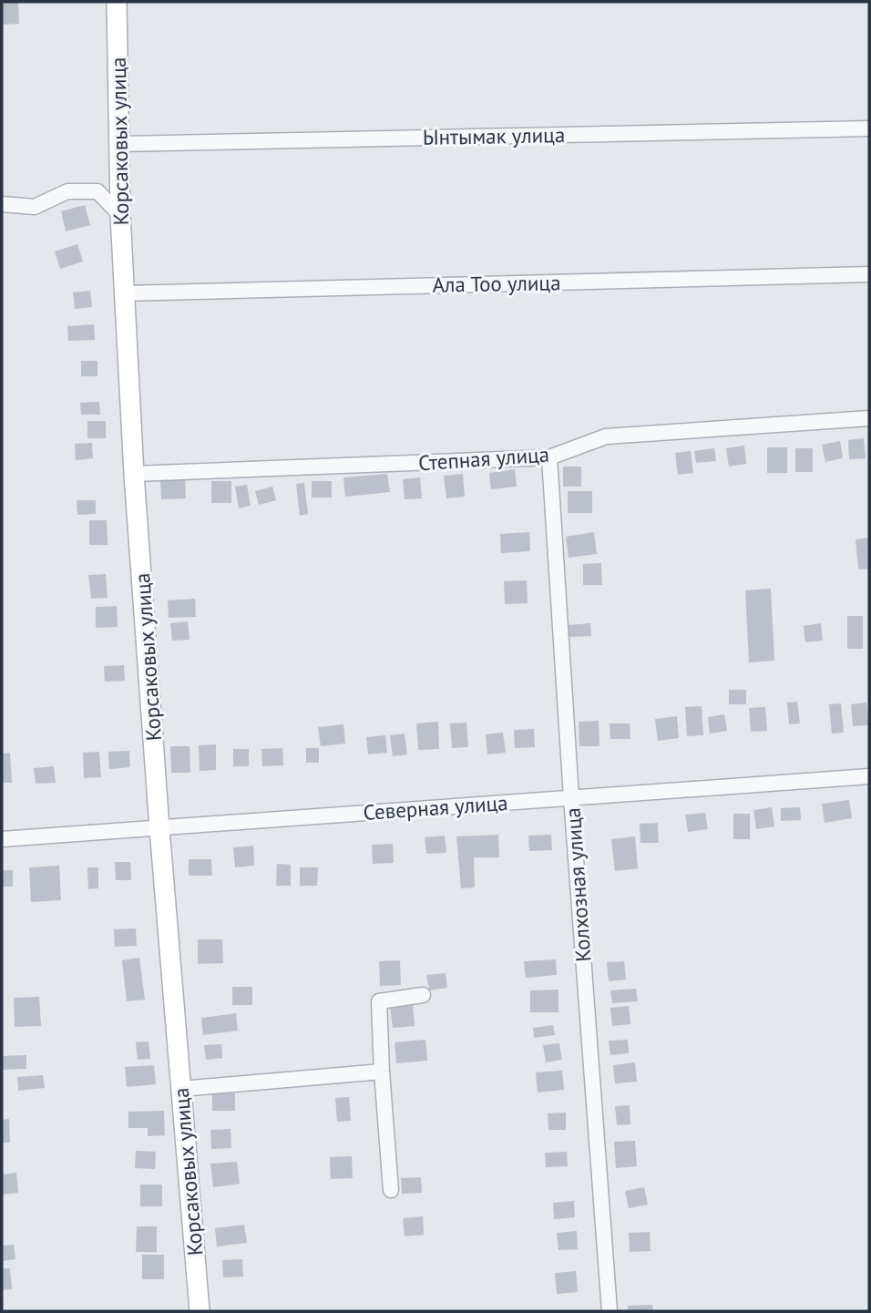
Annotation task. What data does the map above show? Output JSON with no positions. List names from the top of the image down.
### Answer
{
  "streets": {
    "street": [
      "Ынтымак улица",
      "Корсаковых улица",
      "Ала Тоо улица",
      "Степная улица",
      "Северная улица",
      "Колхозная улица"
    ]
  },
  "crossings": [
    ["Ынтымак улица", "Корсаковых улица"],
    ["Корсаковых улица", "Ала Тоо улица"],
    ["Корсаковых улица", "Степная улица"],
    ["Корсаковых улица", "Северная улица"],
    ["Степная улица", "Колхозная улица"],
    ["Северная улица", "Колхозная улица"]
  ]
}
